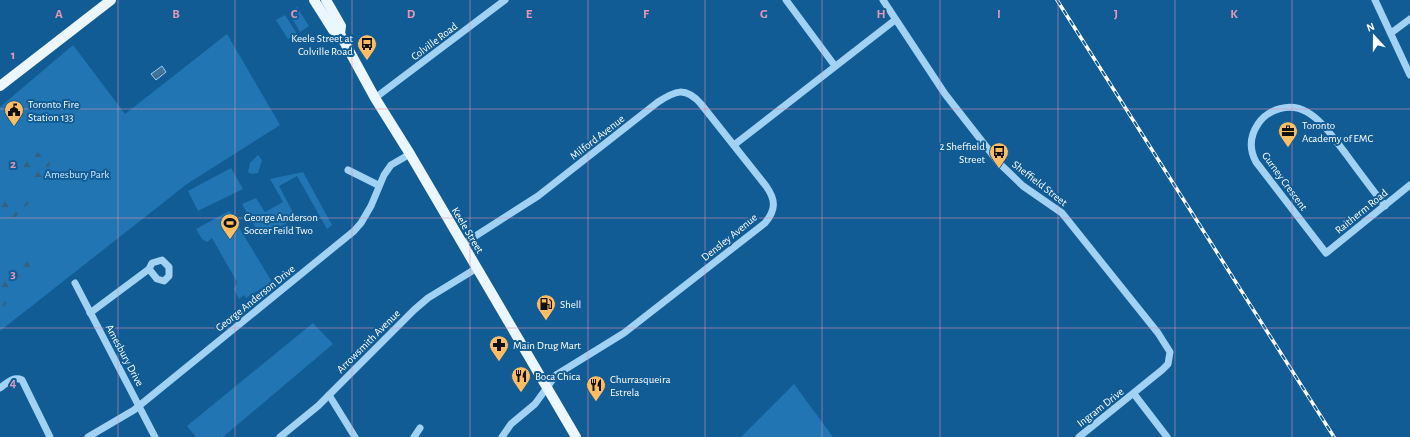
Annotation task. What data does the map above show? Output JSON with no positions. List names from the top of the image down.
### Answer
{
  "streets": {
    "main road": ["Keele Street"],
    "street": [
      "Colville Road",
      "Milford Avenue",
      "Gurney Crescent",
      "Sheffield Street",
      "Raitherm Road",
      "Densley Avenue",
      "George Anderson Drive",
      "Arrowsmith Avenue",
      "Amesbury Drive",
      "Ingram Drive"
    ]
  },
  "crossings": [
    ["Colville Road", "Keele Street"],
    ["Milford Avenue", "Keele Street"],
    ["Milford Avenue", "Densley Avenue"],
    ["Gurney Crescent", "Raitherm Road"],
    ["Sheffield Street", "Ingram Drive"],
    ["Keele Street", "Densley Avenue"],
    ["Keele Street", "George Anderson Drive"],
    ["Keele Street", "Arrowsmith Avenue"],
    ["George Anderson Drive", "Amesbury Drive"]
  ],
  "parks": ["Amesbury Park"],
  "places": {
    "bus stop": ["Keele Street at Colville Road", "2 Sheffield Street"],
    "public building": ["Toronto Fire Station 133"],
    "office": ["Toronto Academy of EMC"],
    "sports": ["George Anderson Soccer Feild Two"],
    "fuel station": ["Shell"],
    "pharmacy": ["Main Drug Mart"],
    "restaurant": ["Boca Chica", "Churrasqueira Estrela"]
  },
  "north": "top",
  "grid": {
    "columns": [
      "A",
      "B",
      "C",
      "D",
      "E",
      "F",
      "G",
      "H",
      "I",
      "J",
      "K"
    ],
    "rows": [
      "1",
      "2",
      "3",
      "4"
    ]
  }
}
